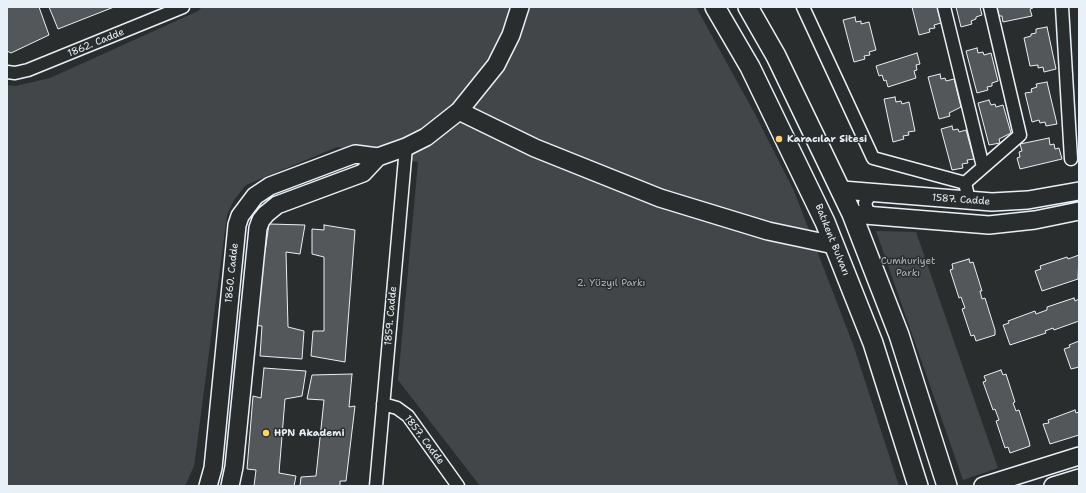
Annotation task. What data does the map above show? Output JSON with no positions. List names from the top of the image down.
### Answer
{
  "streets": {
    "main road": ["Batıkent Bulvarı"],
    "street": [
      "1862. Cadde",
      "1587. Cadde",
      "1860. Cadde",
      "1859. Cadde",
      "1857. Cadde"
    ]
  },
  "crossings": [
    ["1860. Cadde", "1859. Cadde"],
    ["1859. Cadde", "1857. Cadde"]
  ],
  "parks": ["Cumhuriyet Parkı", "2. Yüzyıl Parkı"],
  "places": ["Karacılar Sitesi", "HPN Akademi"]
}
